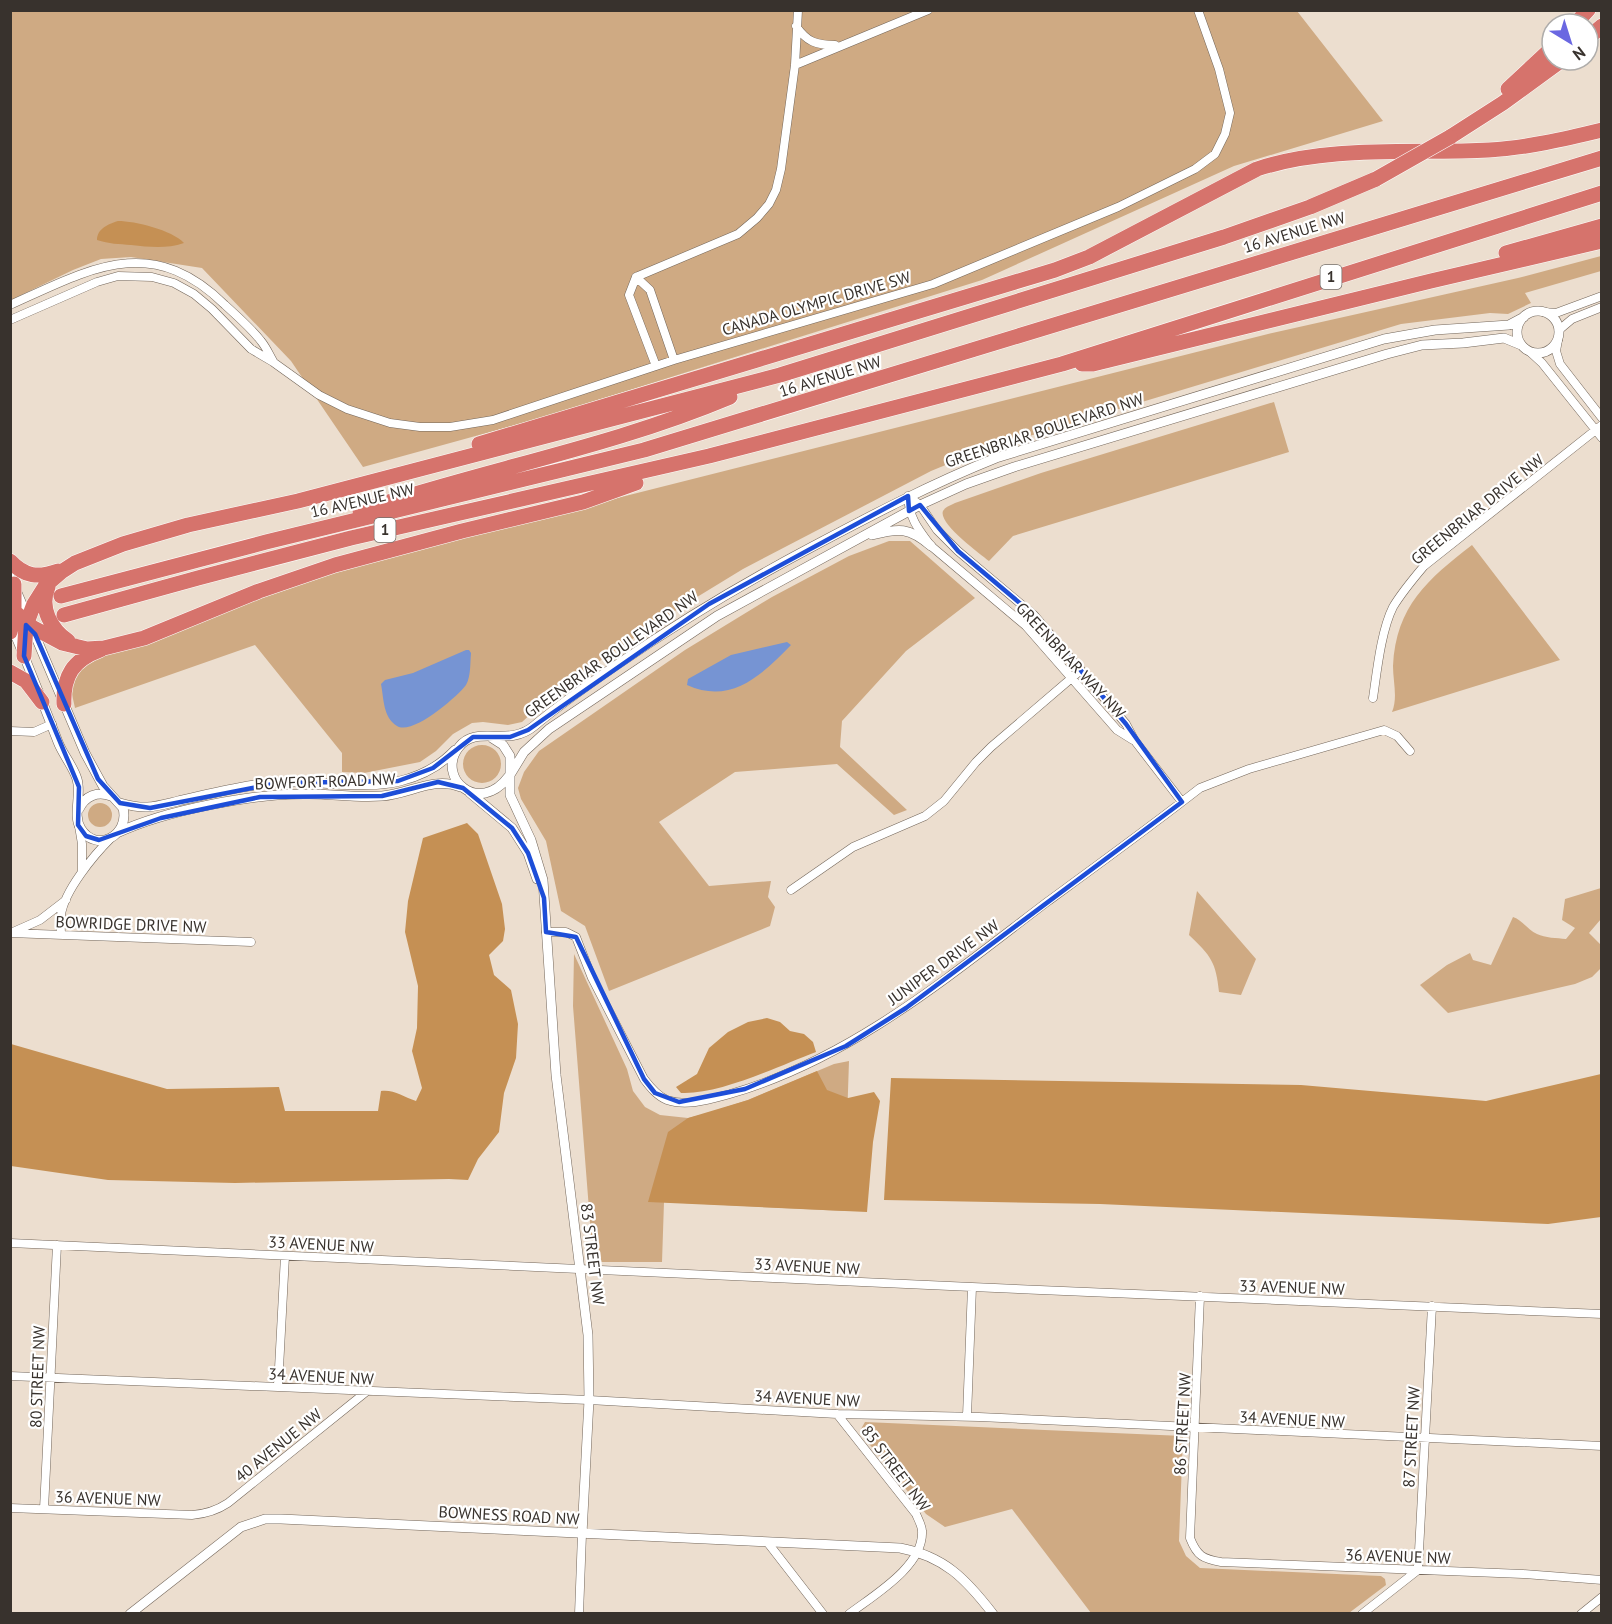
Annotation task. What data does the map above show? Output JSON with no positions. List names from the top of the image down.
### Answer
{
  "streets": {
    "highway": ["16 AVENUE NW", "1"],
    "street": [
      "CANADA OLYMPIC DRIVE SW",
      "GREENBRIAR BOULEVARD NW",
      "GREENBRIAR DRIVE NW",
      "GREENBRIAR WAY NW",
      "BOWFORT ROAD NW",
      "BOWRIDGE DRIVE NW",
      "JUNIPER DRIVE NW",
      "33 AVENUE NW",
      "83 STREET NW",
      "34 AVENUE NW",
      "80 STREET NW",
      "86 STREET NW",
      "87 STREET NW",
      "40 AVENUE NW",
      "85 STREET NW",
      "36 AVENUE NW",
      "BOWNESS ROAD NW"
    ]
  },
  "crossings": [
    ["GREENBRIAR BOULEVARD NW", "GREENBRIAR WAY NW"],
    ["GREENBRIAR BOULEVARD NW", "BOWFORT ROAD NW"],
    ["GREENBRIAR BOULEVARD NW", "83 STREET NW"],
    ["GREENBRIAR WAY NW", "JUNIPER DRIVE NW"],
    ["BOWFORT ROAD NW", "BOWRIDGE DRIVE NW"],
    ["BOWFORT ROAD NW", "83 STREET NW"],
    ["JUNIPER DRIVE NW", "83 STREET NW"],
    ["33 AVENUE NW", "83 STREET NW"],
    ["33 AVENUE NW", "80 STREET NW"],
    ["33 AVENUE NW", "86 STREET NW"],
    ["33 AVENUE NW", "87 STREET NW"],
    ["83 STREET NW", "34 AVENUE NW"],
    ["83 STREET NW", "BOWNESS ROAD NW"],
    ["34 AVENUE NW", "80 STREET NW"],
    ["34 AVENUE NW", "86 STREET NW"],
    ["34 AVENUE NW", "87 STREET NW"],
    ["34 AVENUE NW", "40 AVENUE NW"],
    ["34 AVENUE NW", "85 STREET NW"],
    ["80 STREET NW", "36 AVENUE NW"],
    ["86 STREET NW", "36 AVENUE NW"],
    ["87 STREET NW", "36 AVENUE NW"],
    ["40 AVENUE NW", "36 AVENUE NW"],
    ["85 STREET NW", "BOWNESS ROAD NW"]
  ],
  "north": "bottom right"
}
